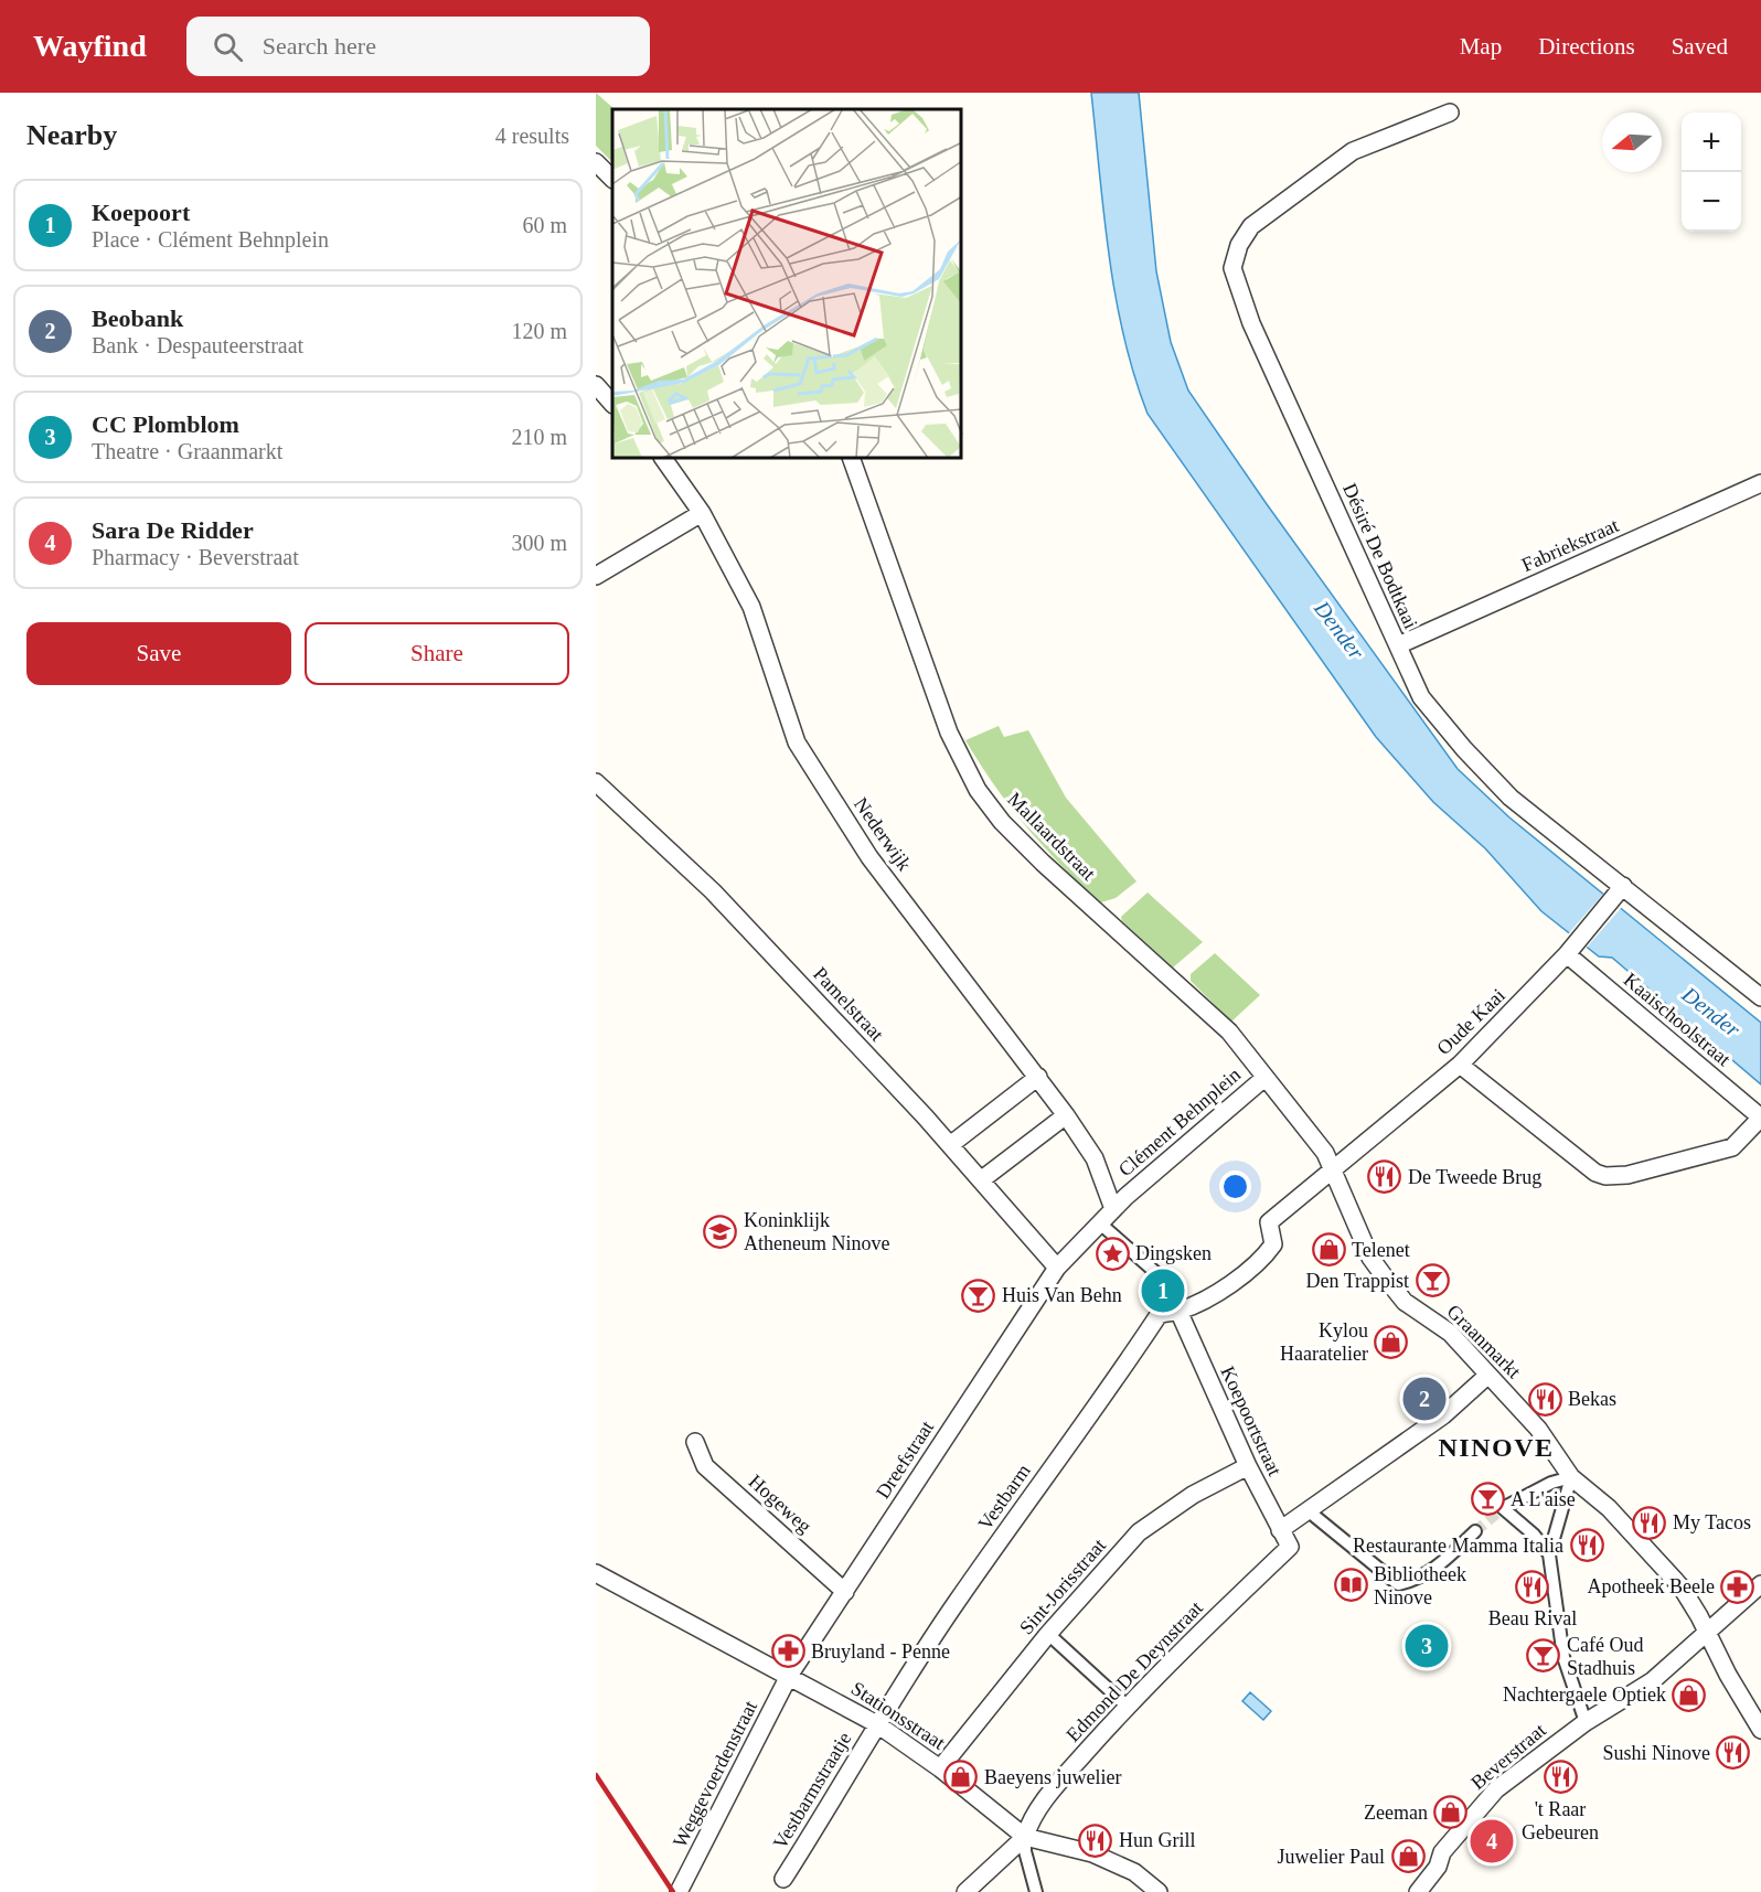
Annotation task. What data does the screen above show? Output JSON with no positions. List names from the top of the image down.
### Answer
{
  "streets": {
    "street": [
      "Fabriekstraat",
      "Désiré De Bodtkaai",
      "Nederwijk",
      "Mallaardstraat",
      "Pamelstraat",
      "Kaaischoolstraat",
      "Oude Kaai",
      "Clément Behnplein",
      "Graanmarkt",
      "Koepoortstraat",
      "Dreefstraat",
      "Vestbarm",
      "Hogeweg",
      "Sint-Jorisstraat",
      "Edmond De Deynstraat",
      "Stationsstraat",
      "Beverstraat",
      "Weggevoerdenstraat",
      "Vestbarmstraatje"
    ]
  },
  "crossings": [
    ["Fabriekstraat", "Désiré De Bodtkaai"],
    ["Désiré De Bodtkaai", "Oude Kaai"],
    ["Nederwijk", "Clément Behnplein"],
    ["Mallaardstraat", "Clément Behnplein"],
    ["Pamelstraat", "Clément Behnplein"],
    ["Pamelstraat", "Dreefstraat"],
    ["Kaaischoolstraat", "Oude Kaai"],
    ["Oude Kaai", "Clément Behnplein"],
    ["Oude Kaai", "Graanmarkt"],
    ["Oude Kaai", "Koepoortstraat"],
    ["Oude Kaai", "Vestbarm"],
    ["Clément Behnplein", "Graanmarkt"],
    ["Clément Behnplein", "Dreefstraat"],
    ["Graanmarkt", "Beverstraat"],
    ["Koepoortstraat", "Vestbarm"],
    ["Koepoortstraat", "Sint-Jorisstraat"],
    ["Koepoortstraat", "Edmond De Deynstraat"],
    ["Dreefstraat", "Hogeweg"],
    ["Dreefstraat", "Stationsstraat"],
    ["Dreefstraat", "Weggevoerdenstraat"],
    ["Vestbarm", "Stationsstraat"],
    ["Vestbarm", "Vestbarmstraatje"],
    ["Sint-Jorisstraat", "Stationsstraat"],
    ["Edmond De Deynstraat", "Stationsstraat"],
    ["Stationsstraat", "Weggevoerdenstraat"],
    ["Stationsstraat", "Vestbarmstraatje"]
  ],
  "districts": ["NINOVE"],
  "water": ["Dender"],
  "places": {
    "restaurant": [
      "De Tweede Brug",
      "Bekas",
      "My Tacos",
      "Restaurante Mamma Italia",
      "Beau Rival",
      "Sushi Ninove",
      "'t Raar Gebeuren",
      "Hun Grill"
    ],
    "school or university": ["Koninklijk Atheneum Ninove"],
    "shop": [
      "Telenet",
      "Kylou Haaratelier",
      "Nachtergaele Optiek",
      "Baeyens juwelier",
      "Zeeman",
      "Juwelier Paul"
    ],
    "place": ["Dingsken"],
    "bar": [
      "Den Trappist",
      "Huis Van Behn",
      "A L'aise",
      "Café Oud Stadhuis"
    ],
    "library": ["Bibliotheek Ninove"],
    "pharmacy": ["Apotheek Beele", "Bruyland - Penne"]
  },
  "north": "left",
  "page": {
    "header": "Wayfind",
    "search": "Search here",
    "nav": ["Map", "Directions", "Saved"],
    "heading": ["Nearby", "4 results"],
    "map_buttons": ["+", "−"],
    "list": [
      {
        "mark": "1",
        "name": "Koepoort",
        "note": "Place · Clément Behnplein",
        "value": "60 m"
      },
      {
        "mark": "2",
        "name": "Beobank",
        "note": "Bank · Despauteerstraat",
        "value": "120 m"
      },
      {
        "mark": "3",
        "name": "CC Plomblom",
        "note": "Theatre · Graanmarkt",
        "value": "210 m"
      },
      {
        "mark": "4",
        "name": "Sara De Ridder",
        "note": "Pharmacy · Beverstraat",
        "value": "300 m"
      }
    ],
    "buttons": ["Save", "Share"],
    "pins": [
      "1",
      "2",
      "3",
      "4"
    ]
  }
}
